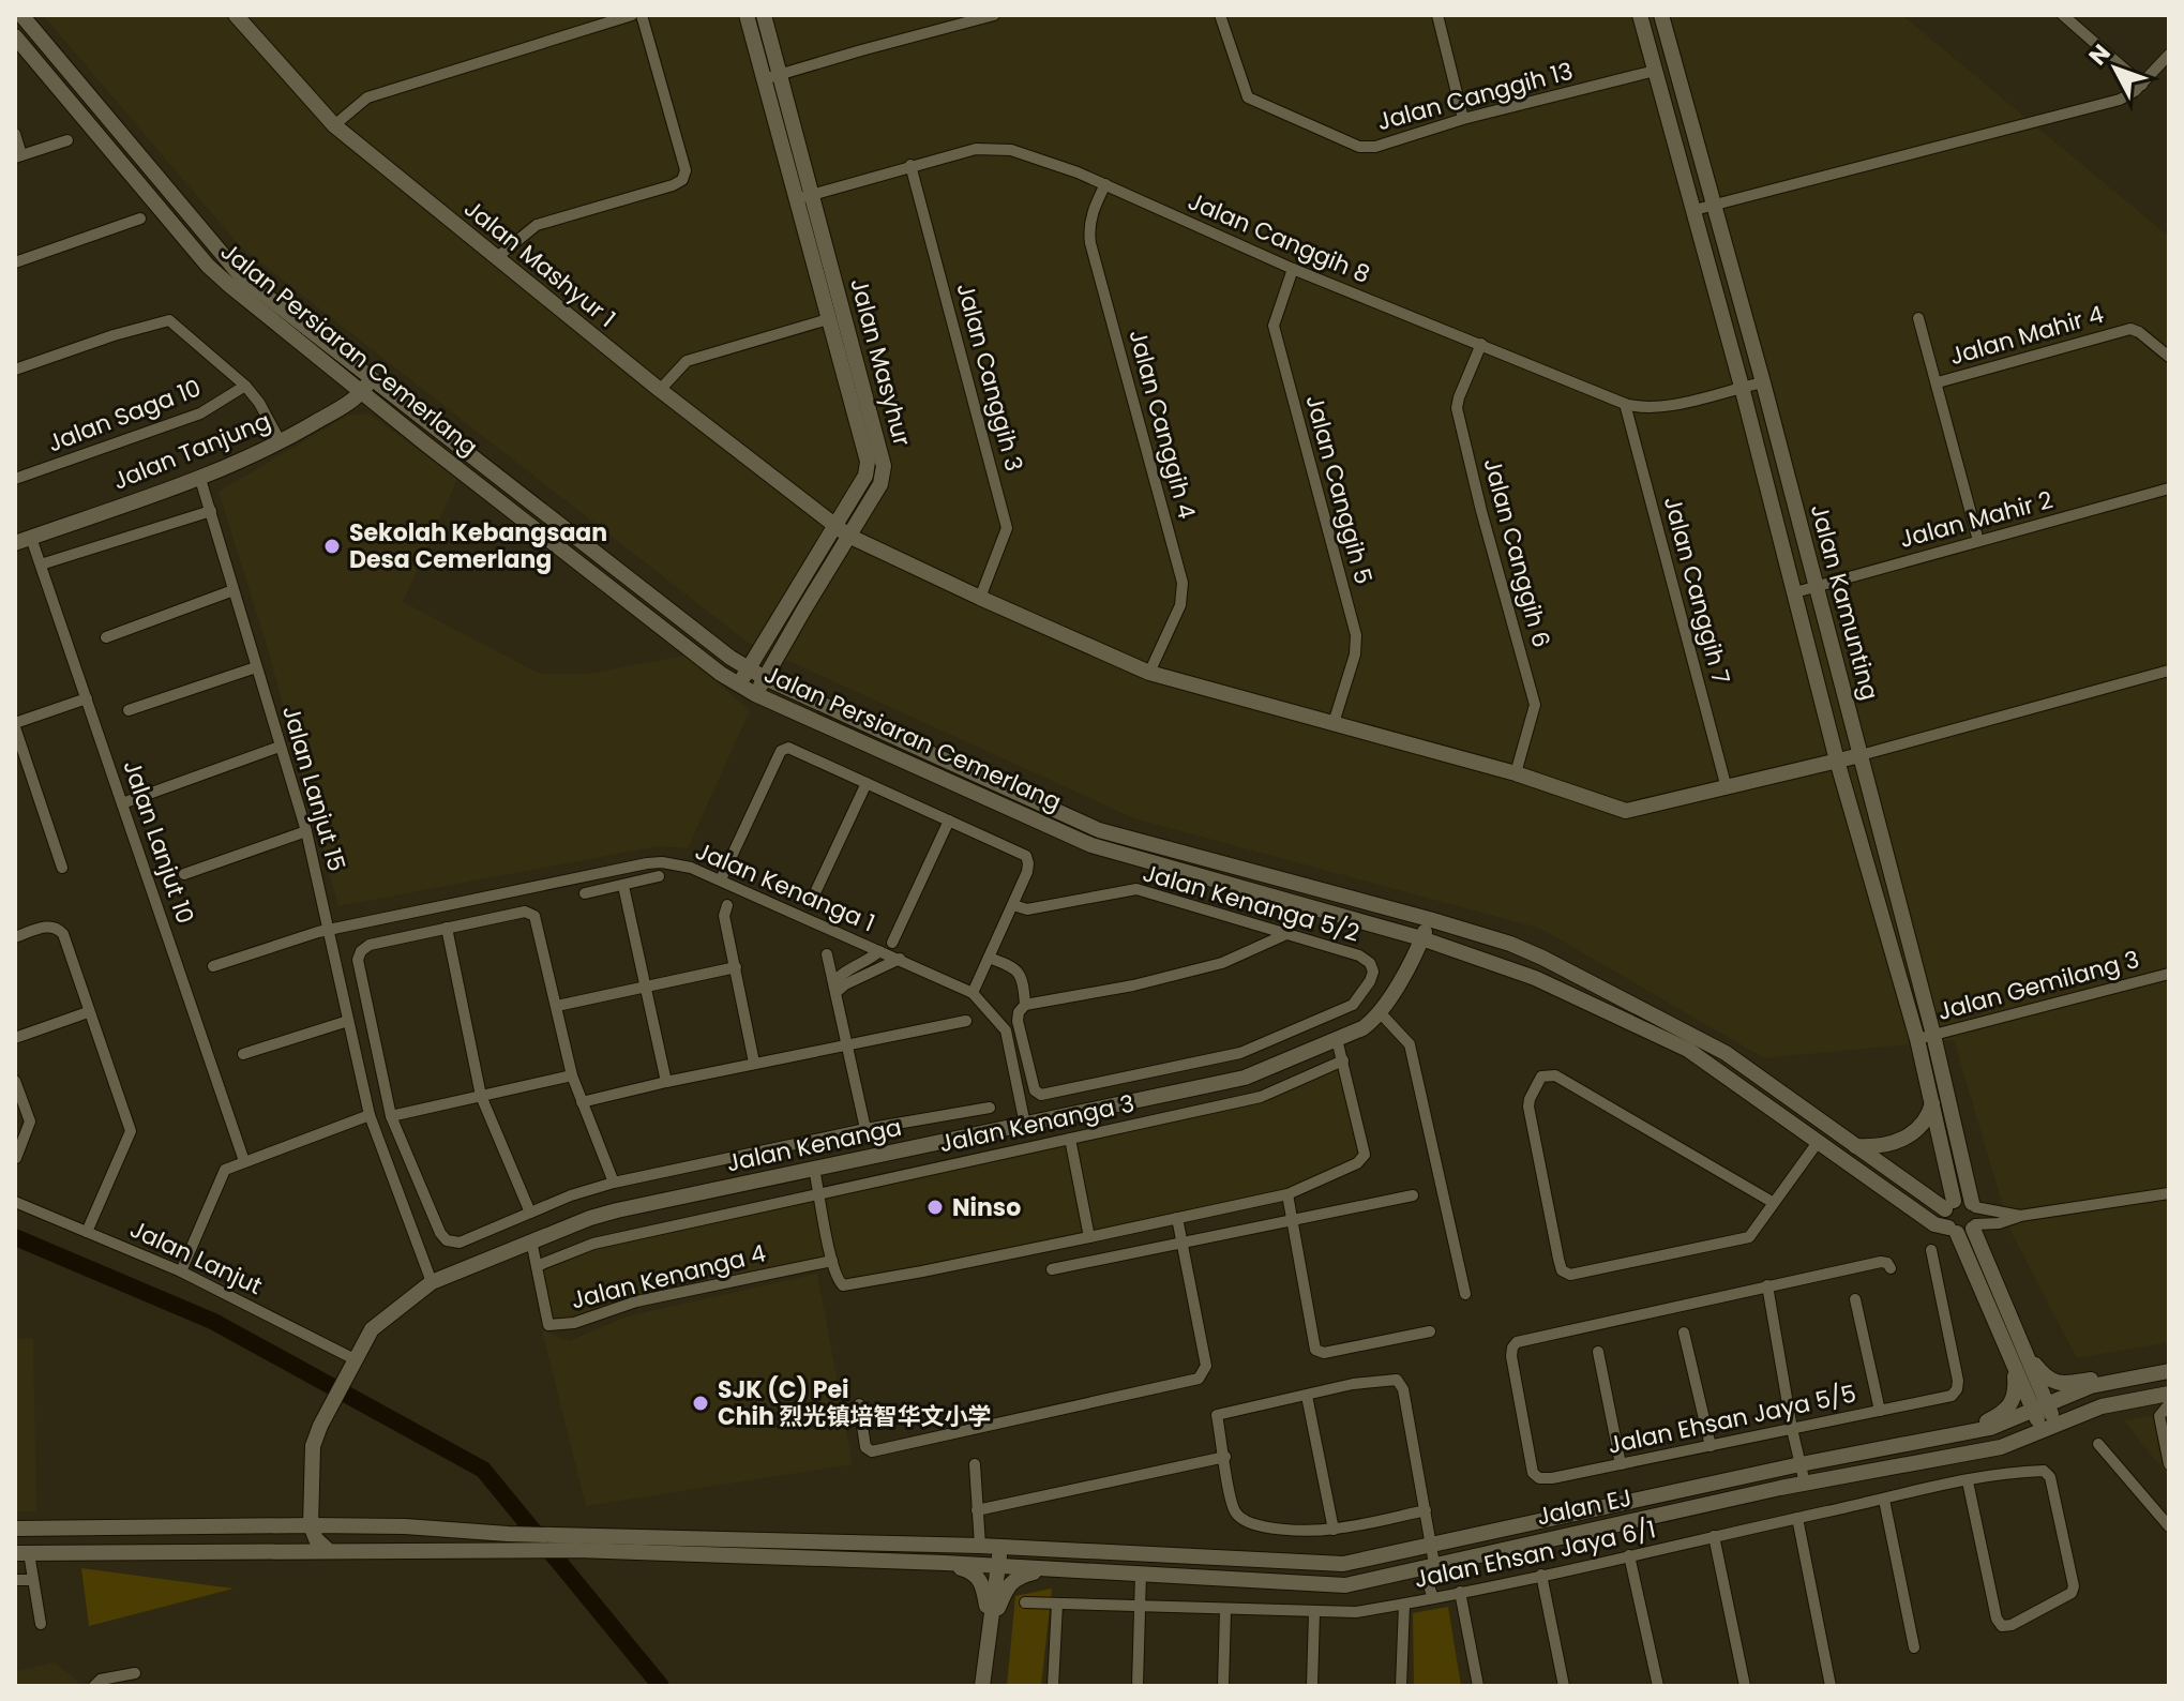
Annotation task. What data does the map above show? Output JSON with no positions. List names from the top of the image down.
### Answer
{
  "streets": {
    "main road": [
      "Jalan Mashyur 1",
      "Jalan Persiaran Cemerlang",
      "Jalan Masyhur",
      "Jalan Tanjung",
      "Jalan Kamunting",
      "Jalan Kenanga",
      "Jalan EJ"
    ],
    "street": [
      "Jalan Canggih 13",
      "Jalan Canggih 8",
      "Jalan Mahir 4",
      "Jalan Canggih 3",
      "Jalan Saga 10",
      "Jalan Canggih 4",
      "Jalan Canggih 5",
      "Jalan Mahir 2",
      "Jalan Canggih 6",
      "Jalan Canggih 7",
      "Jalan Lanjut 15",
      "Jalan Lanjut 10",
      "Jalan Kenanga 1",
      "Jalan Kenanga 5/2",
      "Jalan Gemilang 3",
      "Jalan Kenanga 3",
      "Jalan Lanjut",
      "Jalan Kenanga 4",
      "Jalan Ehsan Jaya 5/5",
      "Jalan Ehsan Jaya 6/1"
    ]
  },
  "crossings": [
    ["Jalan Canggih 13", "Jalan Kamunting"],
    ["Jalan Canggih 8", "Jalan Masyhur"],
    ["Jalan Canggih 8", "Jalan Canggih 3"],
    ["Jalan Canggih 8", "Jalan Canggih 4"],
    ["Jalan Canggih 8", "Jalan Canggih 5"],
    ["Jalan Canggih 8", "Jalan Canggih 6"],
    ["Jalan Canggih 8", "Jalan Canggih 7"],
    ["Jalan Canggih 8", "Jalan Kamunting"],
    ["Jalan Mashyur 1", "Jalan Masyhur"],
    ["Jalan Mashyur 1", "Jalan Canggih 3"],
    ["Jalan Mashyur 1", "Jalan Canggih 4"],
    ["Jalan Mashyur 1", "Jalan Canggih 5"],
    ["Jalan Mashyur 1", "Jalan Canggih 6"],
    ["Jalan Mashyur 1", "Jalan Canggih 7"],
    ["Jalan Mashyur 1", "Jalan Kamunting"],
    ["Jalan Persiaran Cemerlang", "Jalan Masyhur"],
    ["Jalan Persiaran Cemerlang", "Jalan Tanjung"],
    ["Jalan Persiaran Cemerlang", "Jalan Kamunting"],
    ["Jalan Persiaran Cemerlang", "Jalan Kenanga"],
    ["Jalan Tanjung", "Jalan Lanjut 15"],
    ["Jalan Tanjung", "Jalan Lanjut 10"],
    ["Jalan Mahir 2", "Jalan Kamunting"],
    ["Jalan Kamunting", "Jalan Gemilang 3"],
    ["Jalan Lanjut 15", "Jalan Kenanga 1"],
    ["Jalan Lanjut 15", "Jalan Kenanga"],
    ["Jalan Kenanga 1", "Jalan Kenanga"],
    ["Jalan Kenanga 3", "Jalan Kenanga 4"],
    ["Jalan Kenanga", "Jalan Lanjut"],
    ["Jalan Kenanga", "Jalan Kenanga 4"]
  ],
  "places": ["Sekolah Kebangsaan Desa Cemerlang", "Ninso", "SJK (C) Pei Chih 烈光镇培智华文小学"],
  "north": "top left"
}
